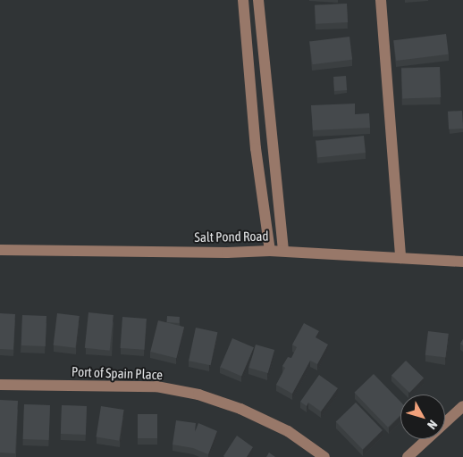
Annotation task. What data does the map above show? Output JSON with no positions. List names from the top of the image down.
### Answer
{
  "streets": {
    "street": ["Salt Pond Road", "Port of Spain Place"]
  },
  "north": "bottom right"
}
